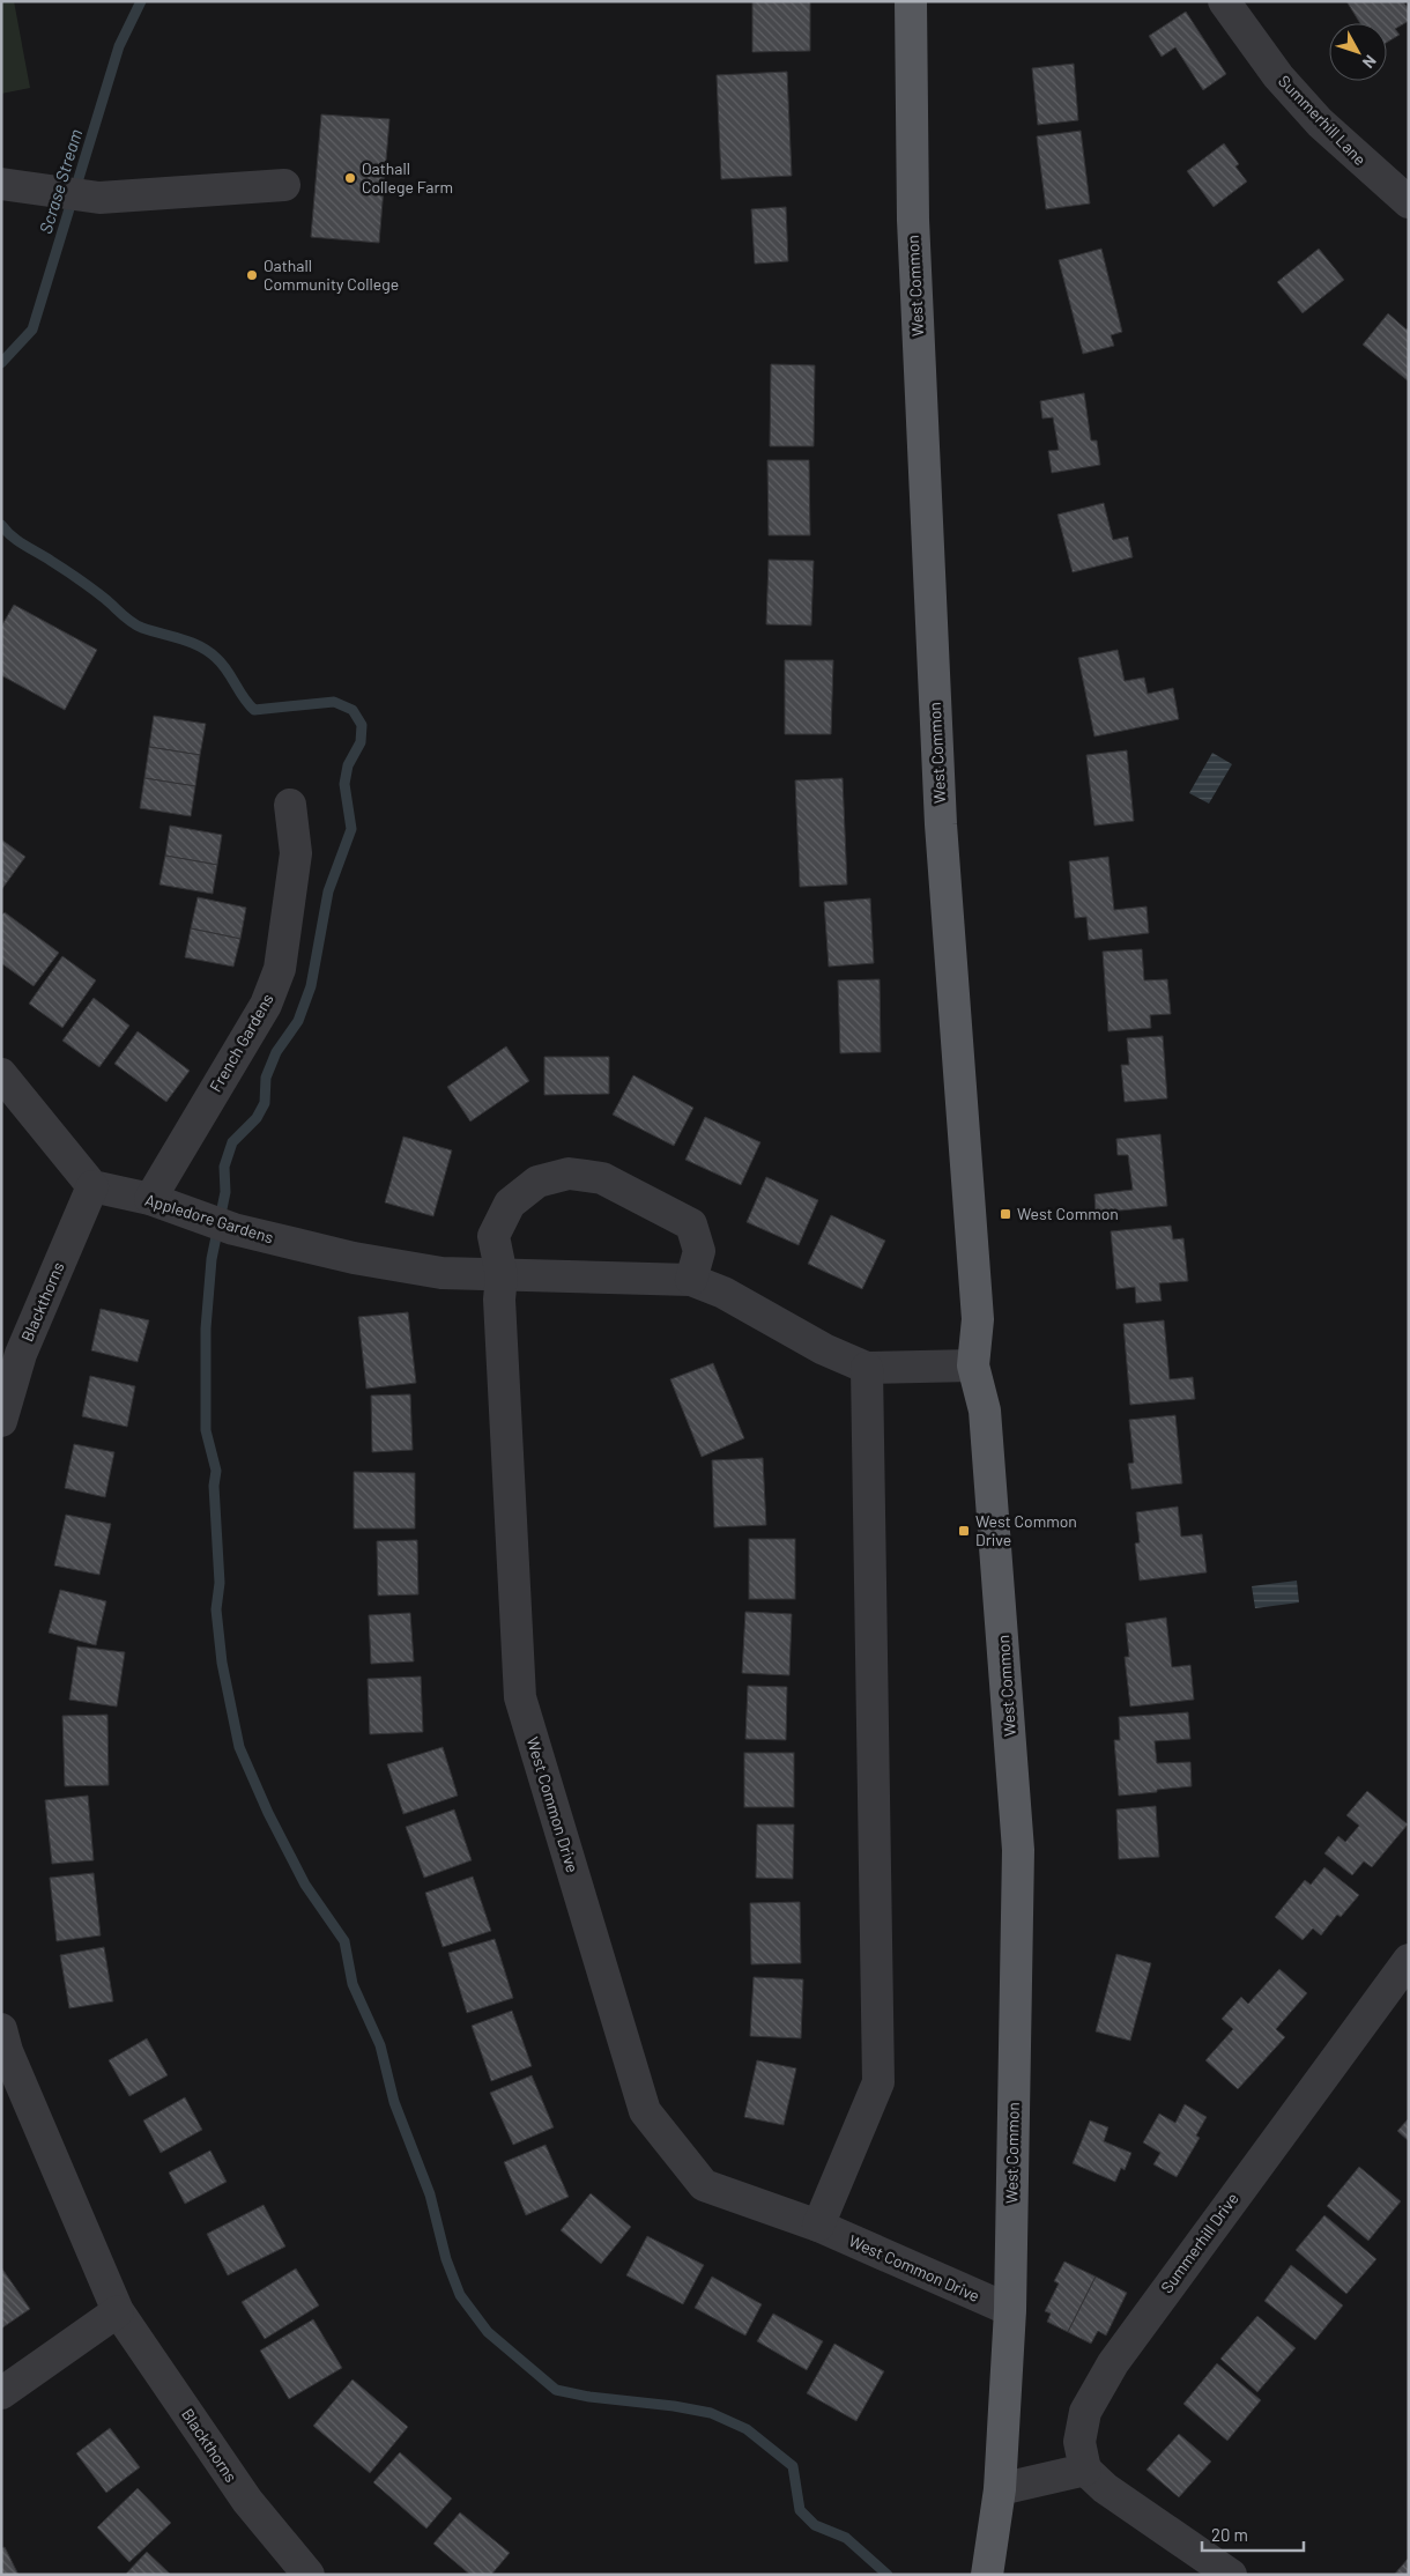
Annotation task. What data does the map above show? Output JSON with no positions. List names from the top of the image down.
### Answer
{
  "streets": {
    "main road": ["West Common"],
    "street": [
      "Summerhill Lane",
      "French Gardens",
      "Appledore Gardens",
      "Blackthorns",
      "West Common Drive",
      "Summerhill Drive"
    ]
  },
  "crossings": [
    ["West Common", "West Common Drive"],
    ["French Gardens", "Appledore Gardens"],
    ["Appledore Gardens", "Blackthorns"],
    ["Appledore Gardens", "West Common Drive"]
  ],
  "water": ["Scrase Stream"],
  "places": {
    "other": ["Oathall College Farm", "Oathall Community College"],
    "transit": ["West Common", "West Common Drive"]
  },
  "scale_bar": "20 m",
  "north": "bottom right"
}
